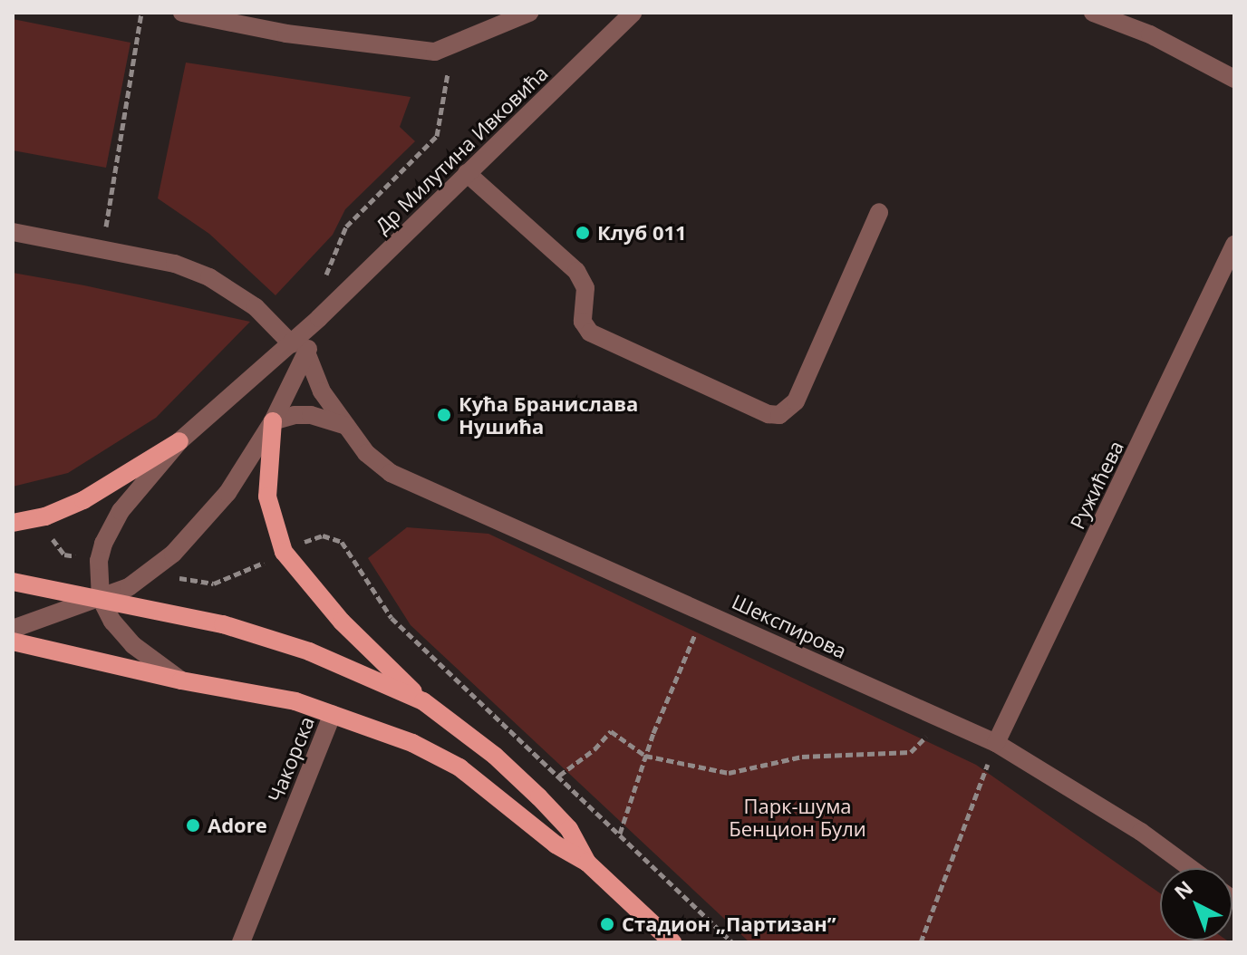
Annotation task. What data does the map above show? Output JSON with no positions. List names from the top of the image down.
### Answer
{
  "streets": {
    "street": [
      "Др Милутина Ивковића",
      "Ружићева",
      "Шекспирова",
      "Чакорска"
    ]
  },
  "crossings": [
    ["Др Милутина Ивковића", "Шекспирова"],
    ["Ружићева", "Шекспирова"]
  ],
  "parks": ["Парк-шума Бенцион Були"],
  "places": [
    "Клуб 011",
    "Кућа Бранислава Нушића",
    "Adore",
    "Стадион „Партизан”"
  ],
  "north": "top left"
}
